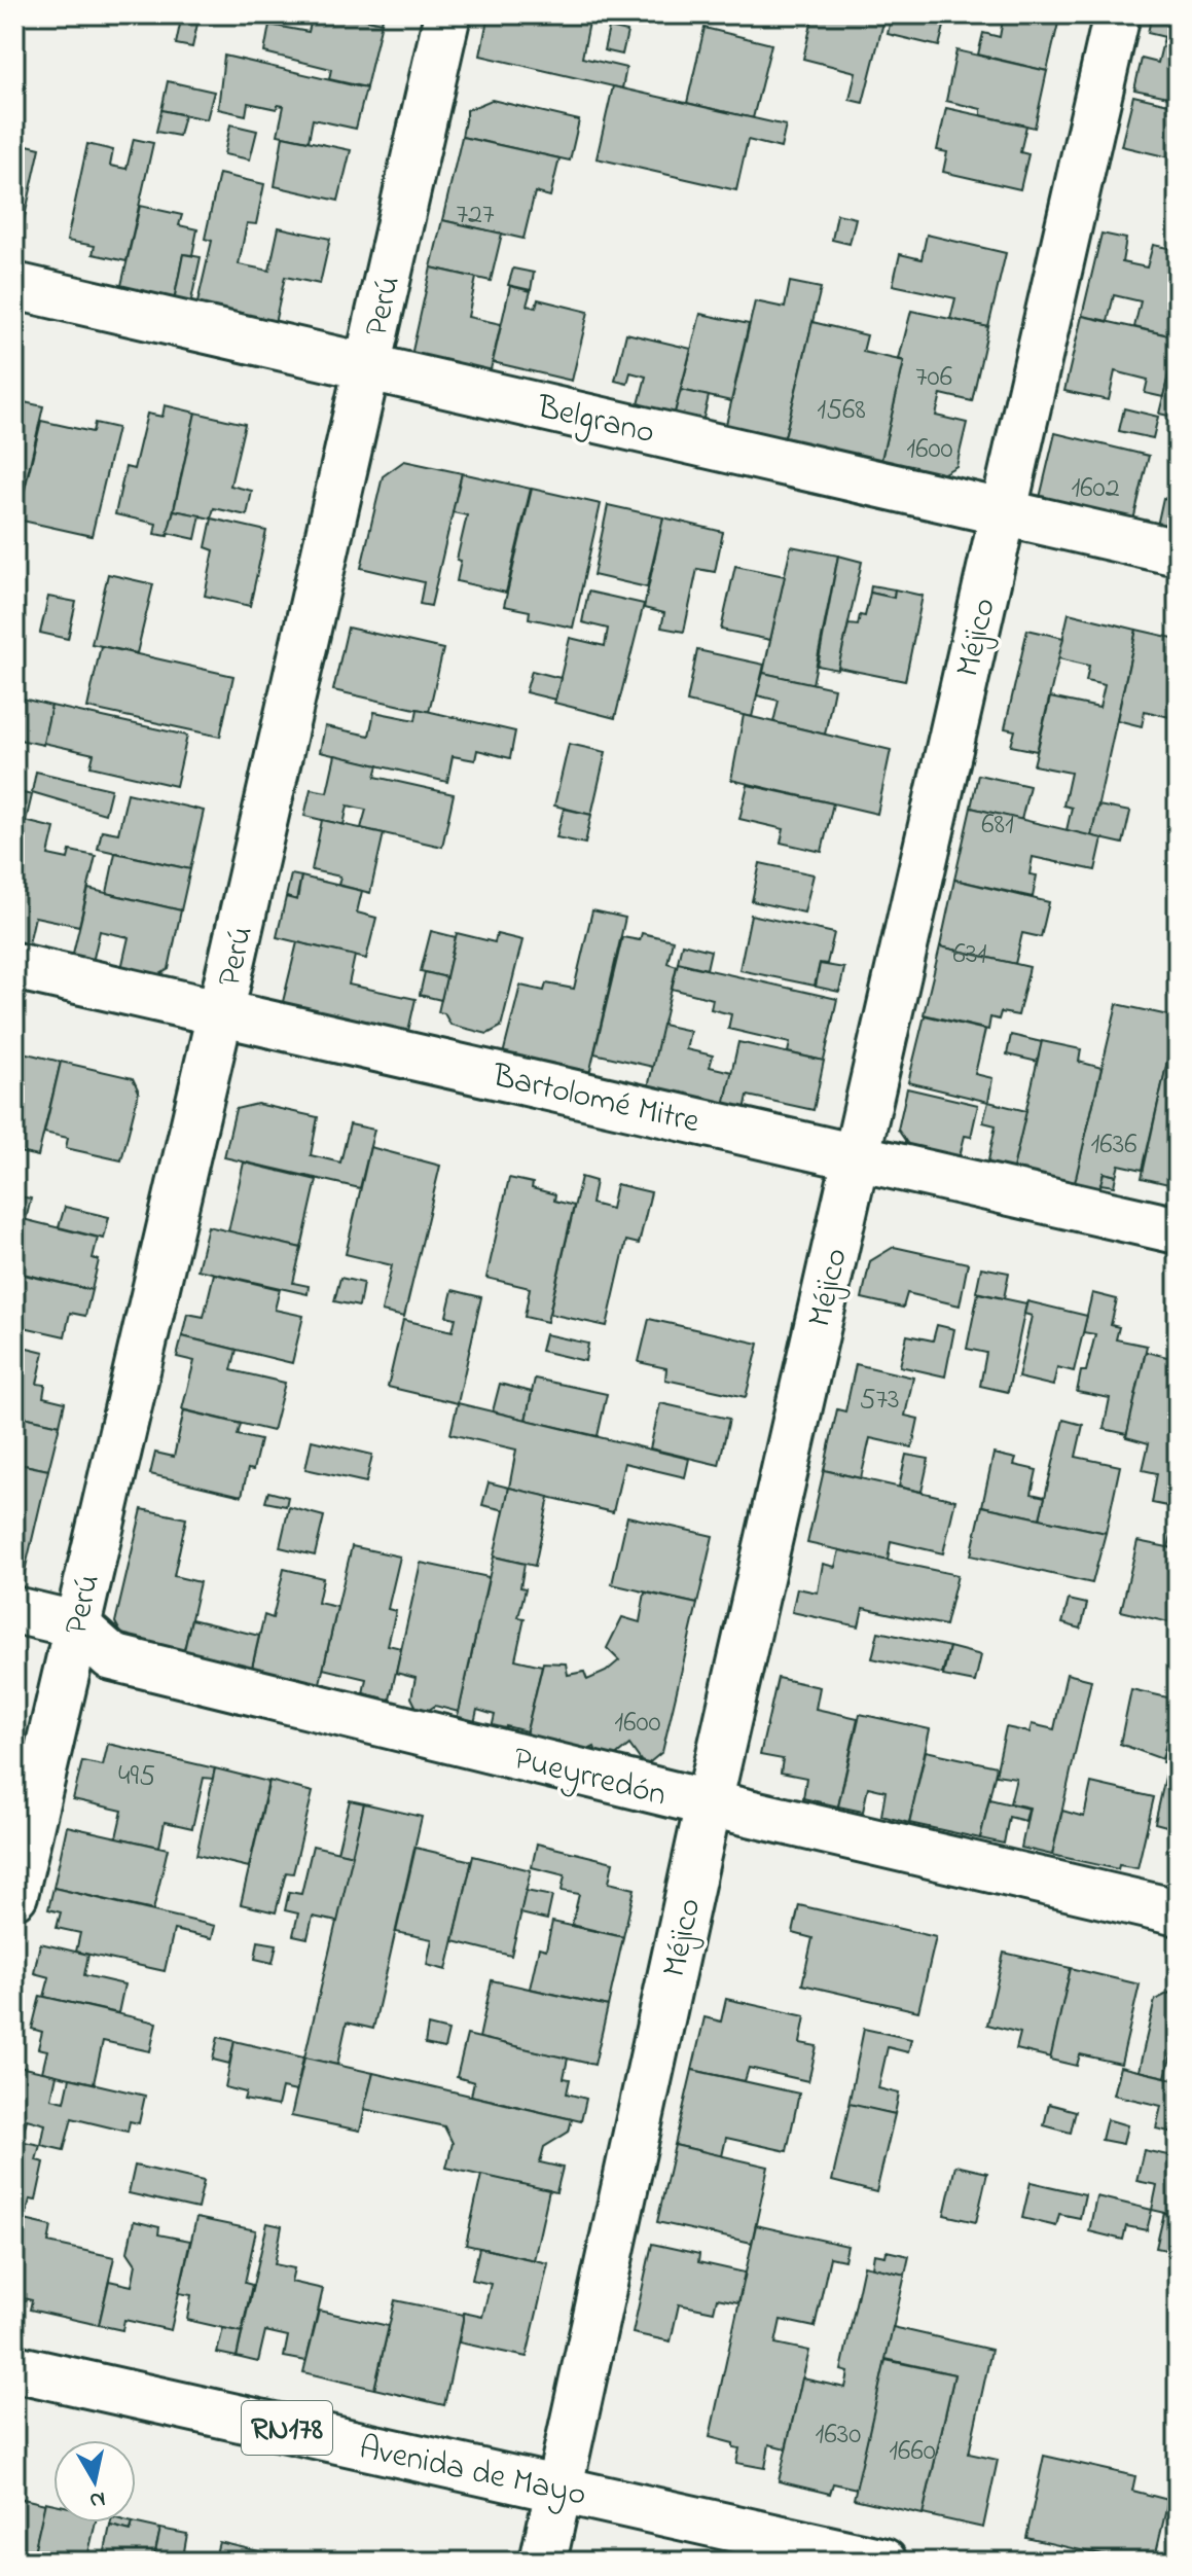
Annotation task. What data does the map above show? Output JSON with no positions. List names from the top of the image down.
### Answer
{
  "streets": {
    "street": [
      "Perú",
      "Belgrano",
      "Méjico",
      "Bartolomé Mitre",
      "Pueyrredón",
      "RN178",
      "Avenida de Mayo"
    ]
  },
  "crossings": [
    ["Perú", "Belgrano"],
    ["Perú", "Bartolomé Mitre"],
    ["Perú", "Pueyrredón"],
    ["Belgrano", "Méjico"],
    ["Méjico", "Bartolomé Mitre"],
    ["Méjico", "Pueyrredón"],
    ["Méjico", "Avenida de Mayo"]
  ],
  "house_numbers": [
    "727",
    "706",
    "1568",
    "1600",
    "1602",
    "681",
    "631",
    "1636",
    "573",
    "1600",
    "495",
    "1630",
    "1660"
  ],
  "north": "bottom"
}
